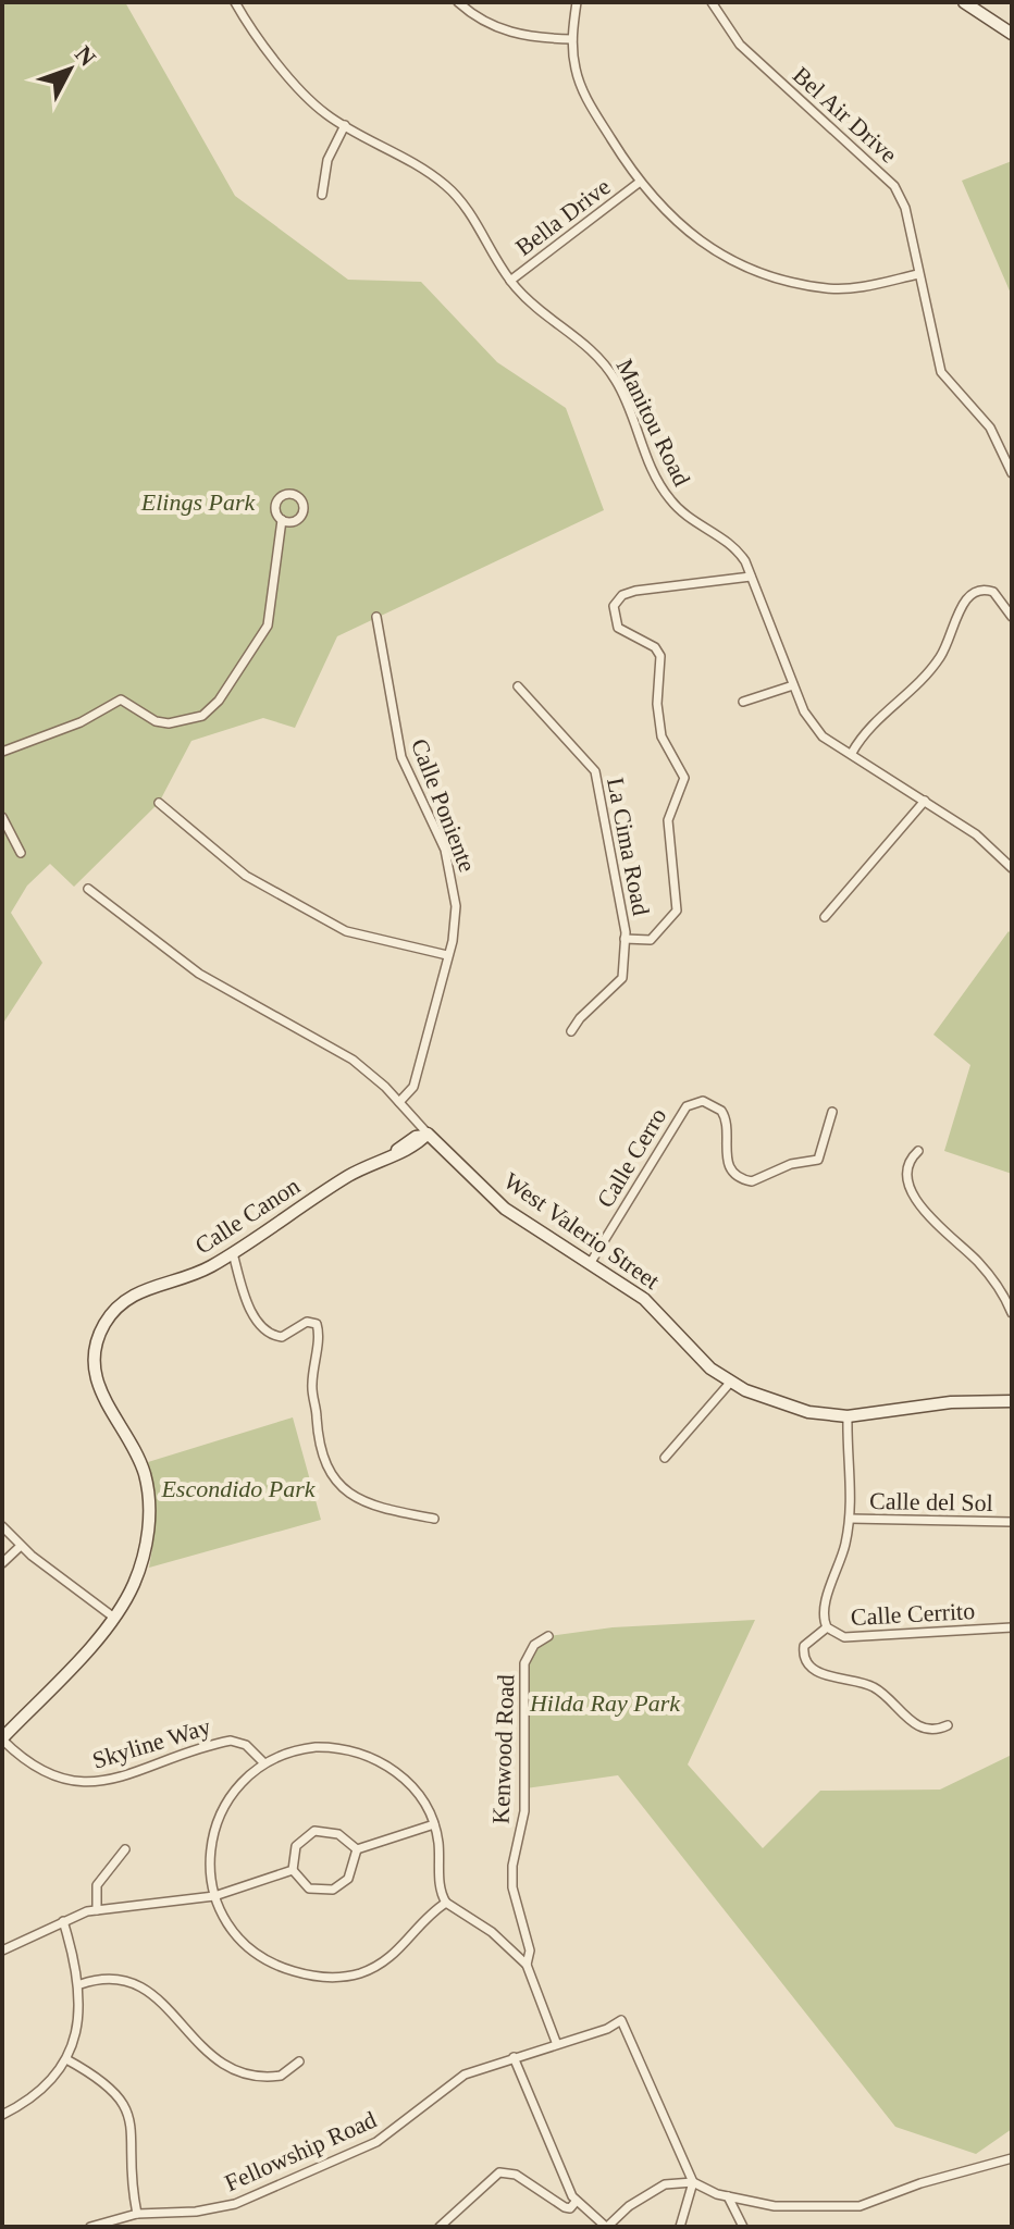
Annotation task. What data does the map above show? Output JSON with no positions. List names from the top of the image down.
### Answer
{
  "streets": {
    "street": [
      "Bel Air Drive",
      "Bella Drive",
      "Manitou Road",
      "Calle Poniente",
      "La Cima Road",
      "Calle Cerro",
      "Calle Canon",
      "West Valerio Street",
      "Calle del Sol",
      "Calle Cerrito",
      "Skyline Way",
      "Kenwood Road",
      "Fellowship Road"
    ]
  },
  "crossings": [
    ["Bella Drive", "Manitou Road"],
    ["Manitou Road", "La Cima Road"],
    ["Calle Poniente", "West Valerio Street"],
    ["Calle Cerro", "West Valerio Street"],
    ["Calle Canon", "West Valerio Street"],
    ["Calle Canon", "Skyline Way"],
    ["West Valerio Street", "Calle Cerrito"],
    ["Calle del Sol", "Calle Cerrito"],
    ["Kenwood Road", "Fellowship Road"]
  ],
  "parks": ["Elings Park", "Escondido Park", "Hilda Ray Park"],
  "north": "top right"
}
